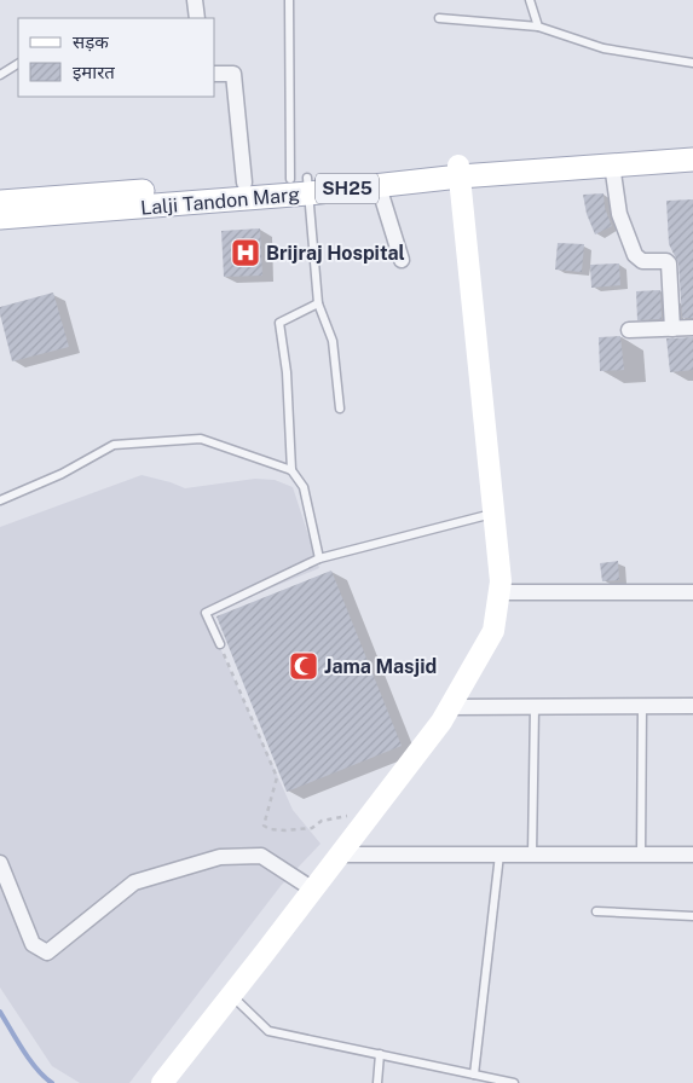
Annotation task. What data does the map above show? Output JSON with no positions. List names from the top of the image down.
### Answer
{
  "streets": {
    "main road": ["SH25", "Lalji Tandon Marg"]
  },
  "places": {
    "hospital": ["Brijraj Hospital"],
    "mosque": ["Jama Masjid"]
  },
  "legend": ["सड़क", "इमारत"]
}
